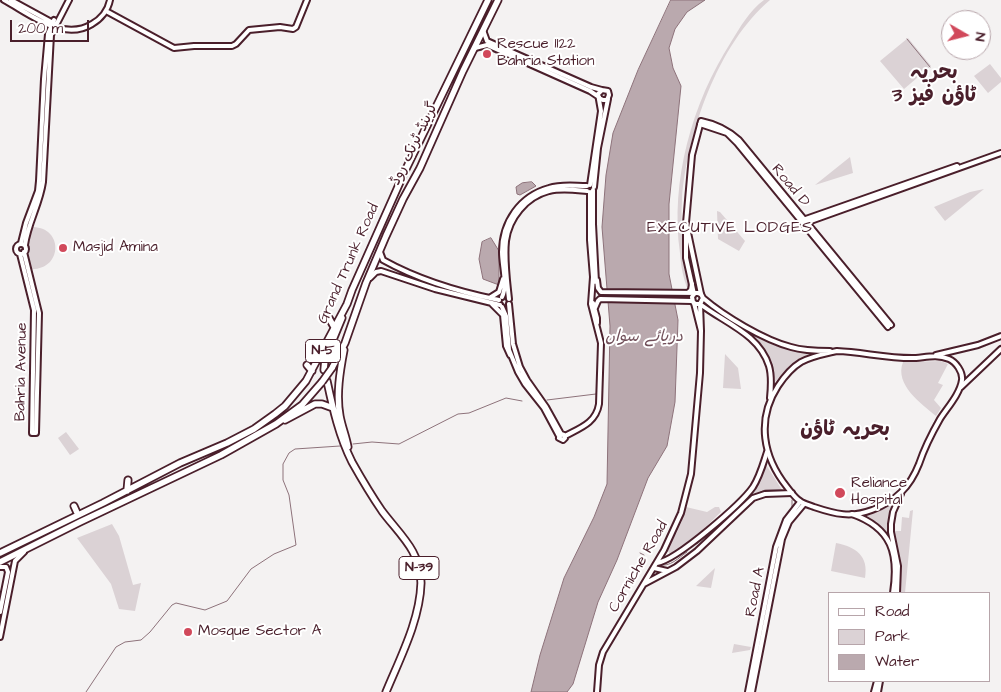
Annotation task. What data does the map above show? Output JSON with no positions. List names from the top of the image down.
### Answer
{
  "streets": {
    "highway": [
      "گرینڈ ٹرنک روڈ",
      "Grand Trunk Road",
      "N-5",
      "N-39"
    ],
    "street": [
      "Road D",
      "Bahria Avenue",
      "Corniche Road",
      "Road A"
    ]
  },
  "crossings": [
    ["گرینڈ ٹرنک روڈ", "N-5"],
    ["گرینڈ ٹرنک روڈ", "N-39"],
    ["N-5", "N-39"]
  ],
  "districts": ["بحریہ ٹاؤن فیز 3", "EXECUTIVE LODGES", "بحریہ ٹاؤن"],
  "water": ["دریائے سواں"],
  "places": [
    "Rescue 1122 Bahria Station",
    "Masjid Amina",
    "Reliance Hospital",
    "Mosque Sector A"
  ],
  "legend": ["Road", "Park", "Water"],
  "scale_bar": "200 m",
  "north": "right"
}
